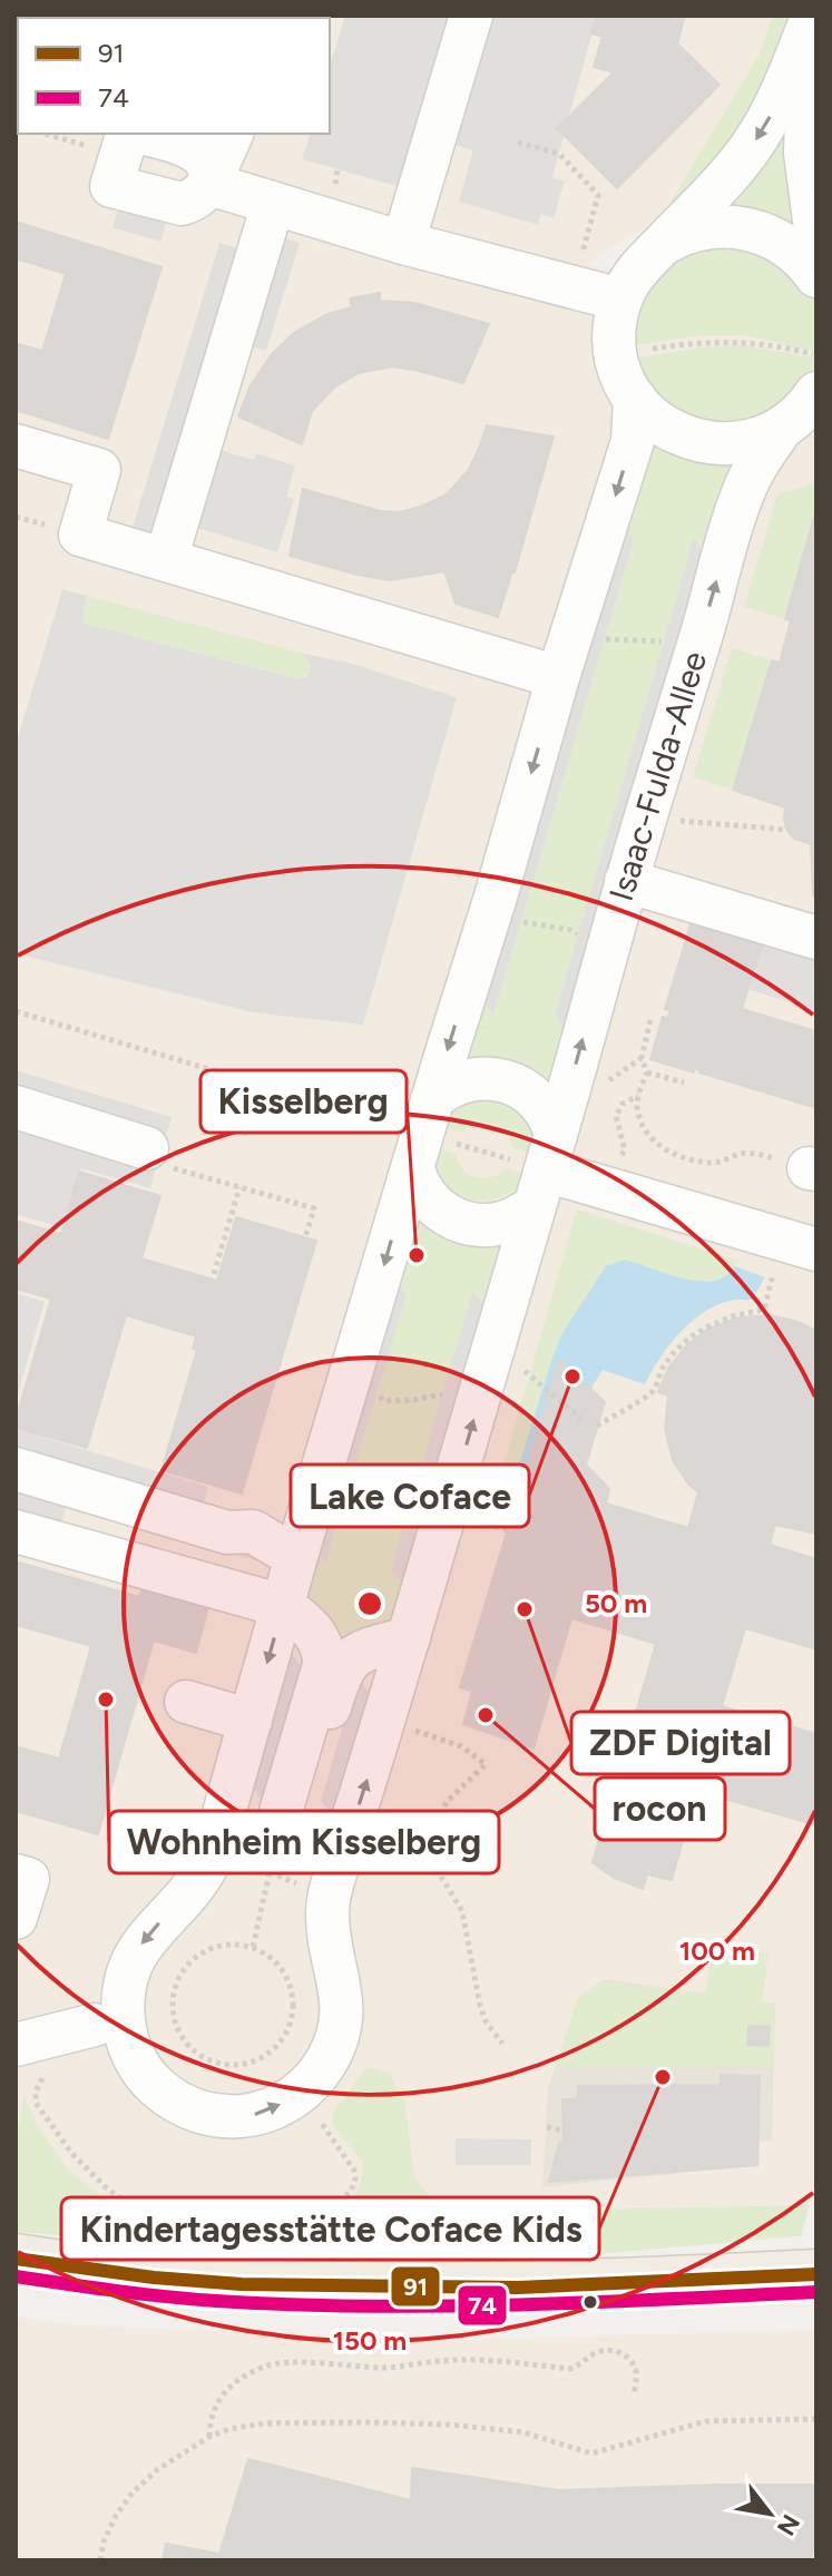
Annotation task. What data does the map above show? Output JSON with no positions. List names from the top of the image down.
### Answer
{
  "streets": {
    "street": ["Isaac-Fulda-Allee"]
  },
  "places": [
    "Kisselberg",
    "Lake Coface",
    "ZDF Digital",
    "Wohnheim Kisselberg",
    "rocon",
    "Kindertagesstätte Coface Kids"
  ],
  "lines": ["transit line 91", "transit line 74"],
  "legend": ["91", "74"],
  "north": "bottom right",
  "rings": ["50 m", "100 m", "150 m"]
}
